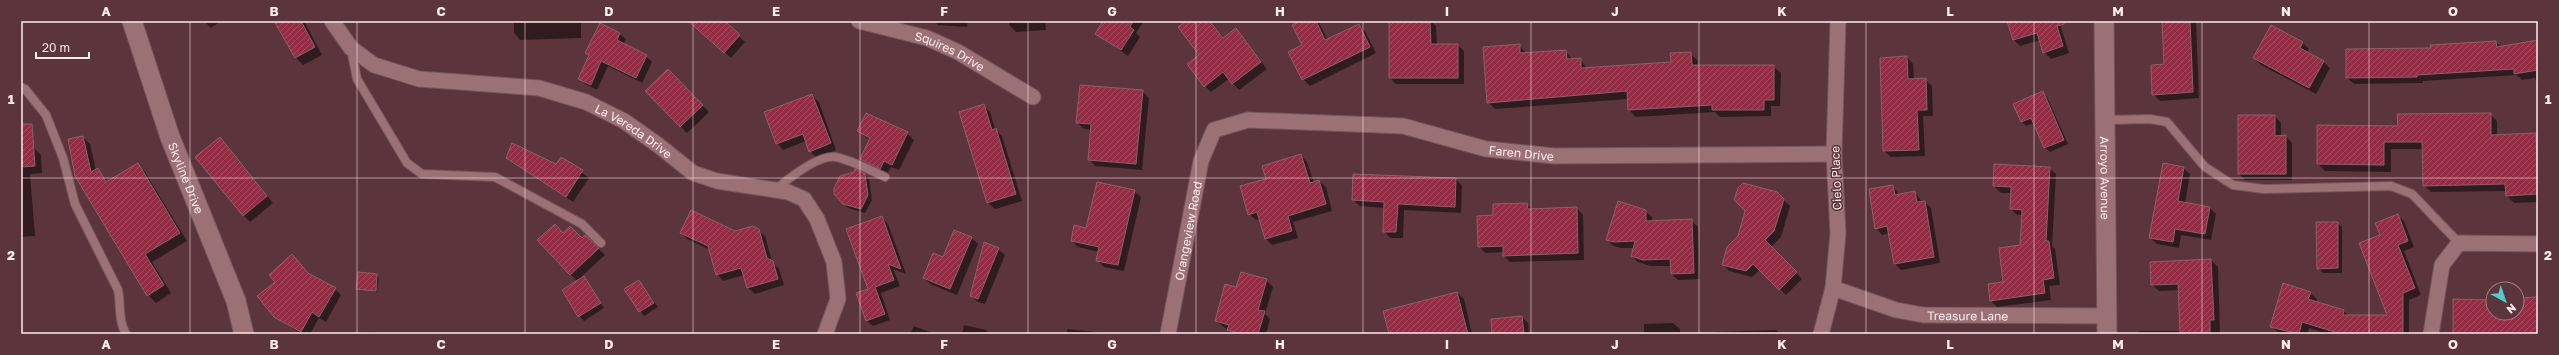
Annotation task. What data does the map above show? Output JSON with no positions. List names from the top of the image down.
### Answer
{
  "streets": {
    "street": [
      "Squires Drive",
      "La Vereda Drive",
      "Faren Drive",
      "Skyline Drive",
      "Cielo Place",
      "Arroyo Avenue",
      "Orangeview Road",
      "Treasure Lane"
    ]
  },
  "crossings": [
    ["Faren Drive", "Cielo Place"],
    ["Faren Drive", "Orangeview Road"],
    ["Cielo Place", "Treasure Lane"],
    ["Arroyo Avenue", "Treasure Lane"]
  ],
  "scale_bar": "20 m",
  "north": "bottom right",
  "grid": {
    "columns": [
      "A",
      "B",
      "C",
      "D",
      "E",
      "F",
      "G",
      "H",
      "I",
      "J",
      "K",
      "L",
      "M",
      "N",
      "O"
    ],
    "rows": ["1", "2"]
  }
}
